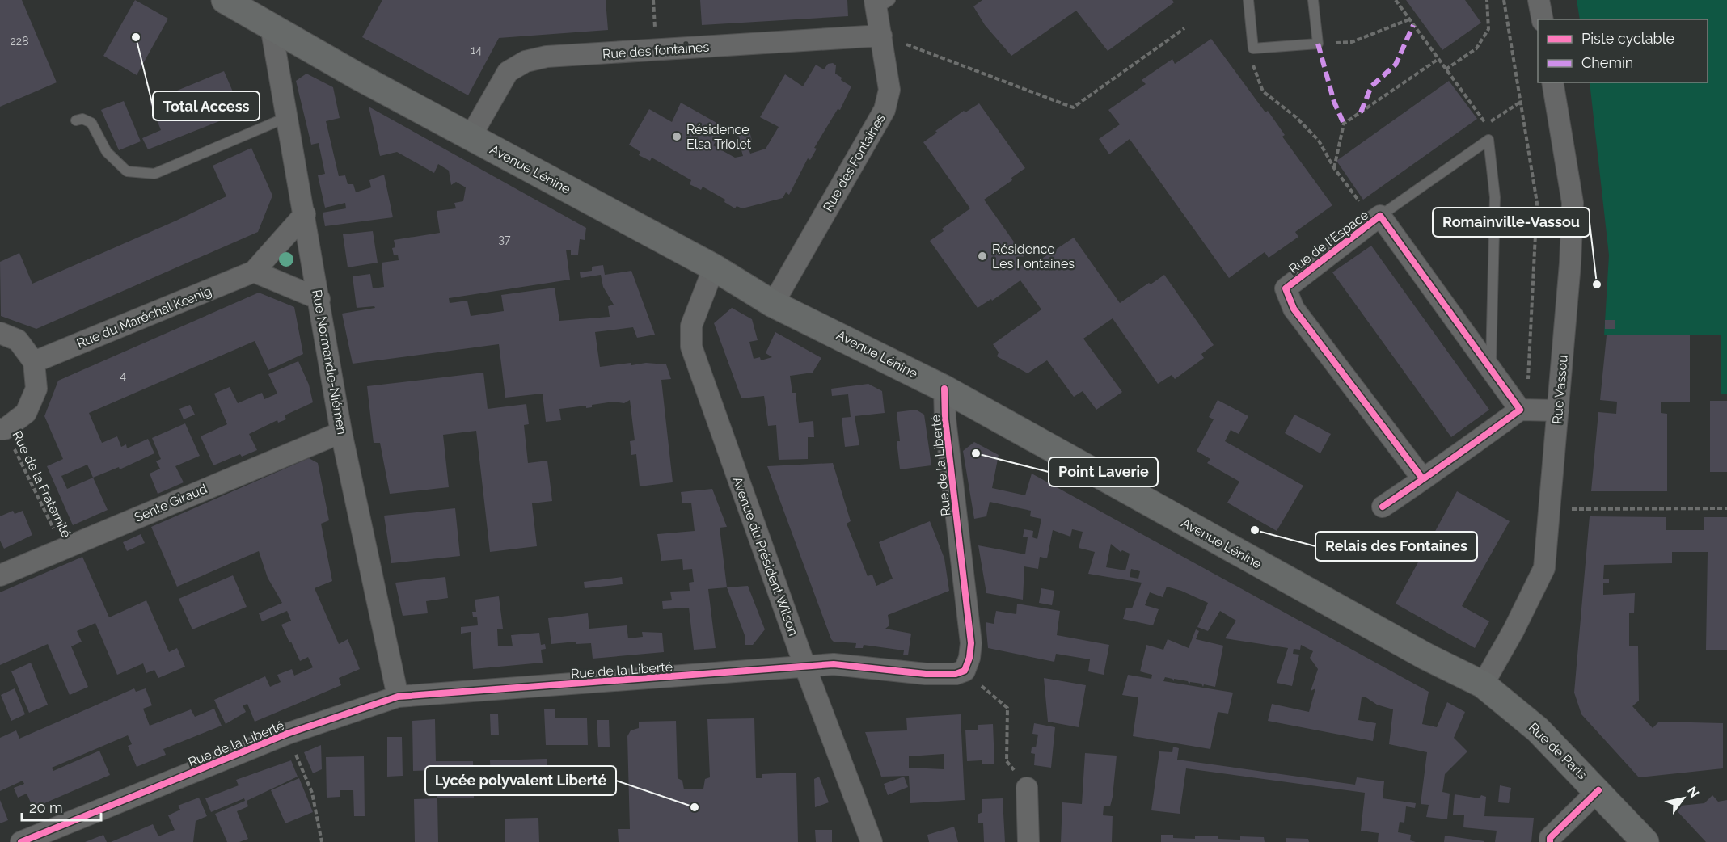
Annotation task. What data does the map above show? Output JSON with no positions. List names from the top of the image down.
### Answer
{
  "streets": {
    "main road": ["Avenue Lénine", "Rue de Paris"],
    "street": [
      "Rue des fontaines",
      "Rue des Fontaines",
      "Rue de l'Espace",
      "Rue du Maréchal Kœnig",
      "Rue Normandie-Niémen",
      "Rue Vassou",
      "Rue de la Liberté",
      "Sente Giraud",
      "Avenue du Président Wilson"
    ],
    "path": ["Rue de la Fraternité"]
  },
  "crossings": [
    ["Rue des fontaines", "Rue des Fontaines"],
    ["Rue des fontaines", "Avenue Lénine"],
    ["Rue des Fontaines", "Avenue Lénine"],
    ["Avenue Lénine", "Rue Normandie-Niémen"],
    ["Avenue Lénine", "Rue Vassou"],
    ["Avenue Lénine", "Rue de la Liberté"],
    ["Avenue Lénine", "Avenue du Président Wilson"],
    ["Avenue Lénine", "Rue de Paris"],
    ["Rue du Maréchal Kœnig", "Rue Normandie-Niémen"],
    ["Rue Normandie-Niémen", "Rue de la Liberté"],
    ["Rue Normandie-Niémen", "Sente Giraud"],
    ["Rue Vassou", "Rue de Paris"],
    ["Rue de la Liberté", "Avenue du Président Wilson"],
    ["Rue de la Fraternité", "Sente Giraud"]
  ],
  "places": [
    "Total Access",
    "Résidence Elsa Triolet",
    "Résidence Les Fontaines",
    "Romainville-Vassou",
    "Point Laverie",
    "Relais des Fontaines",
    "Lycée polyvalent Liberté"
  ],
  "house_numbers": [
    "228",
    "14",
    "37",
    "4"
  ],
  "legend": ["Piste cyclable", "Chemin"],
  "scale_bar": "20 m",
  "north": "top right"
}
